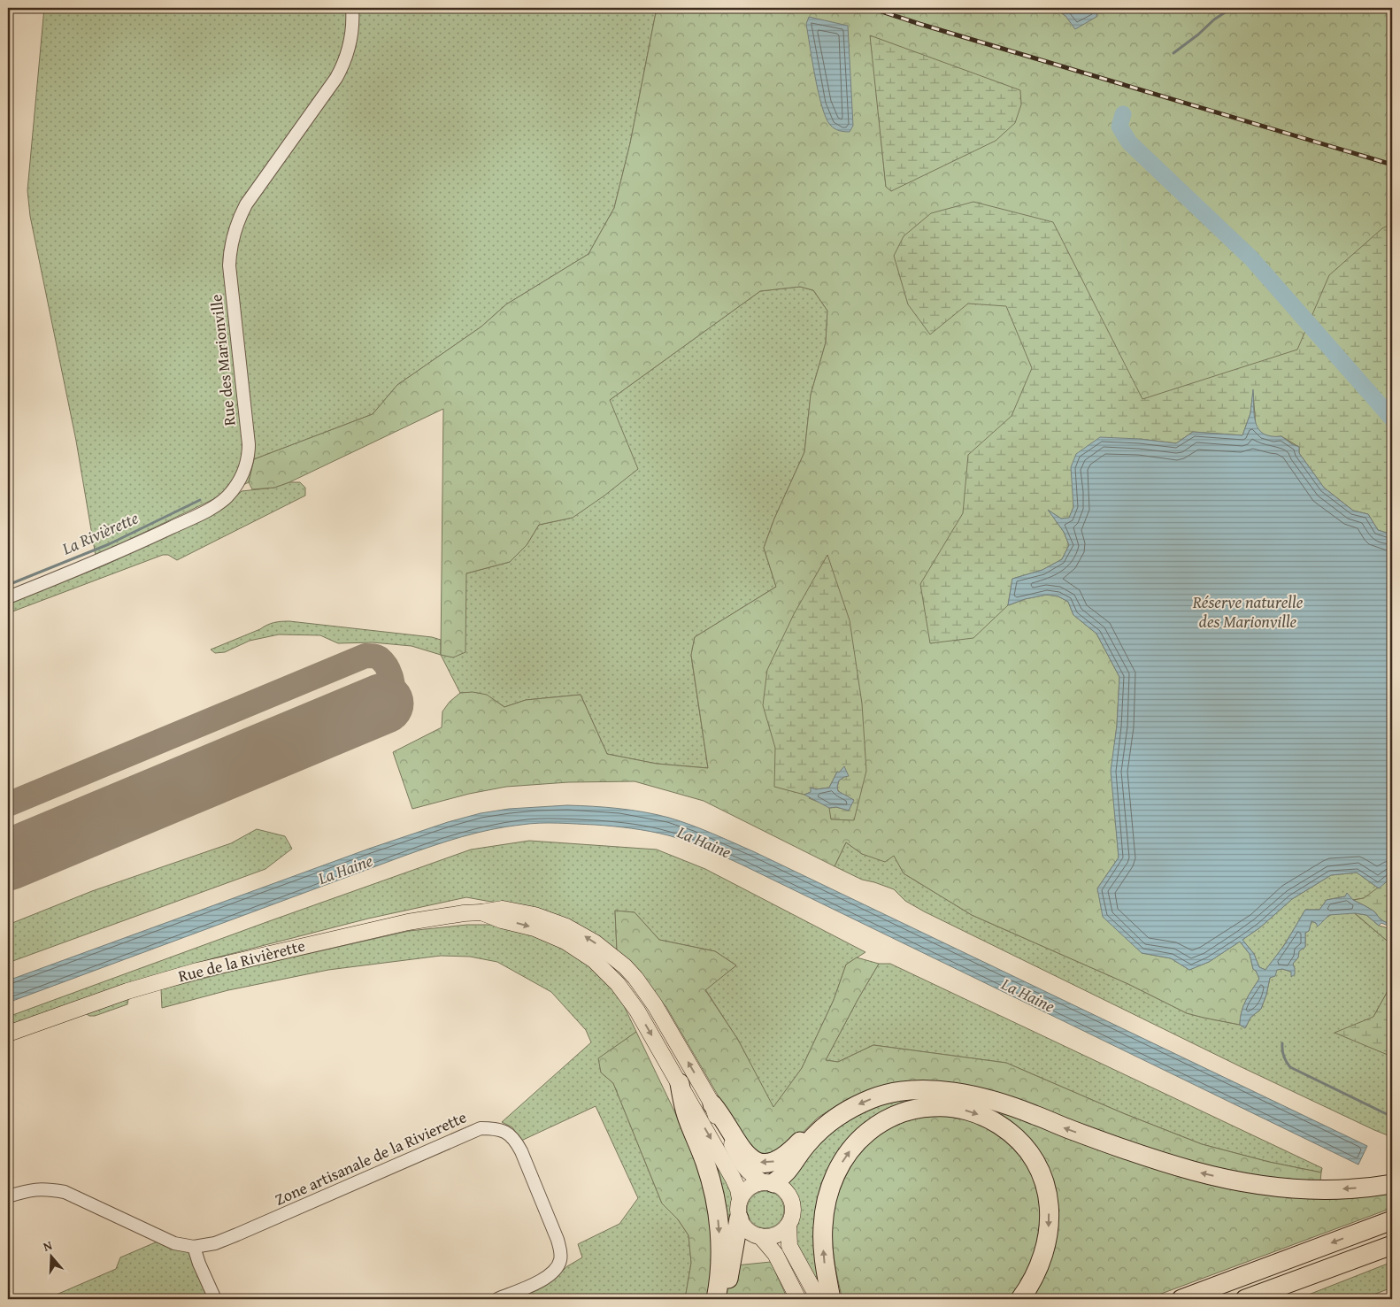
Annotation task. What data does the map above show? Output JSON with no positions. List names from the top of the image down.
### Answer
{
  "streets": {
    "main road": ["Rue de la Rivièrette"],
    "street": ["Rue des Marionville", "Zone artisanale de la Rivierette"]
  },
  "water": ["La Rivièrette", "Réserve naturelle des Marionville", "La Haine"],
  "north": "top"
}
